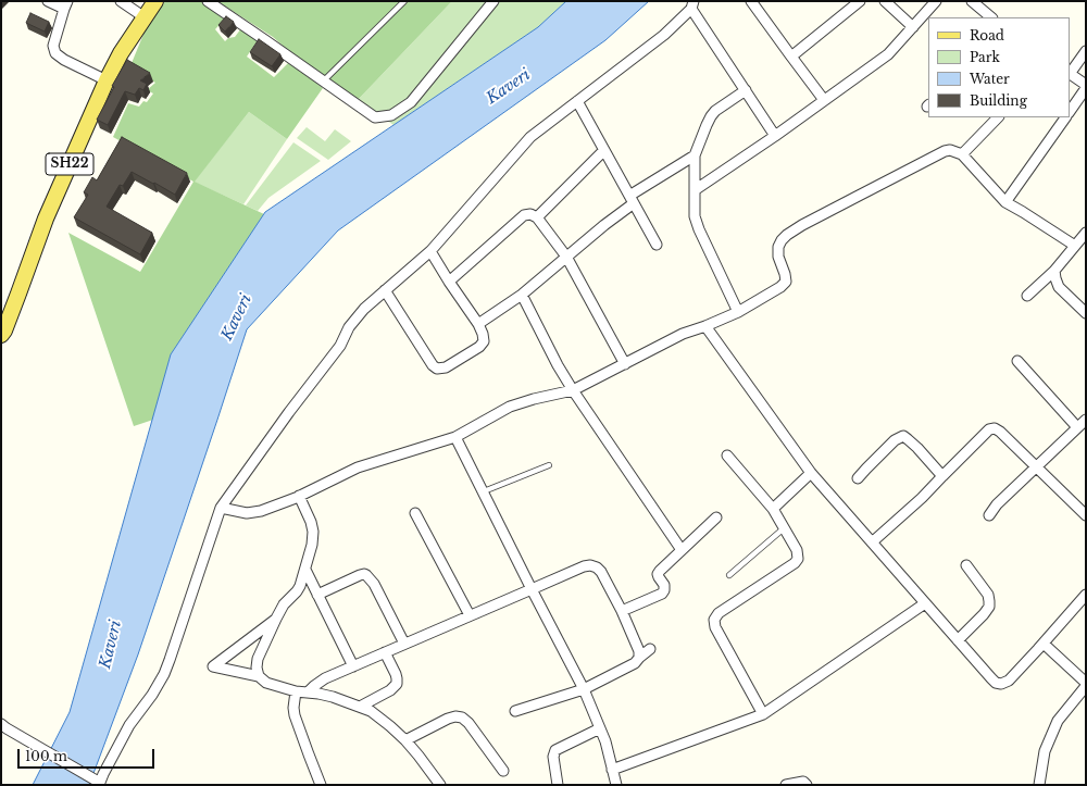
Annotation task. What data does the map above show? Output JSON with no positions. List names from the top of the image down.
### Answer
{
  "streets": {
    "main road": ["SH22"]
  },
  "water": ["Kaveri"],
  "legend": [
    "Road",
    "Park",
    "Water",
    "Building"
  ],
  "scale_bar": "100 m"
}
